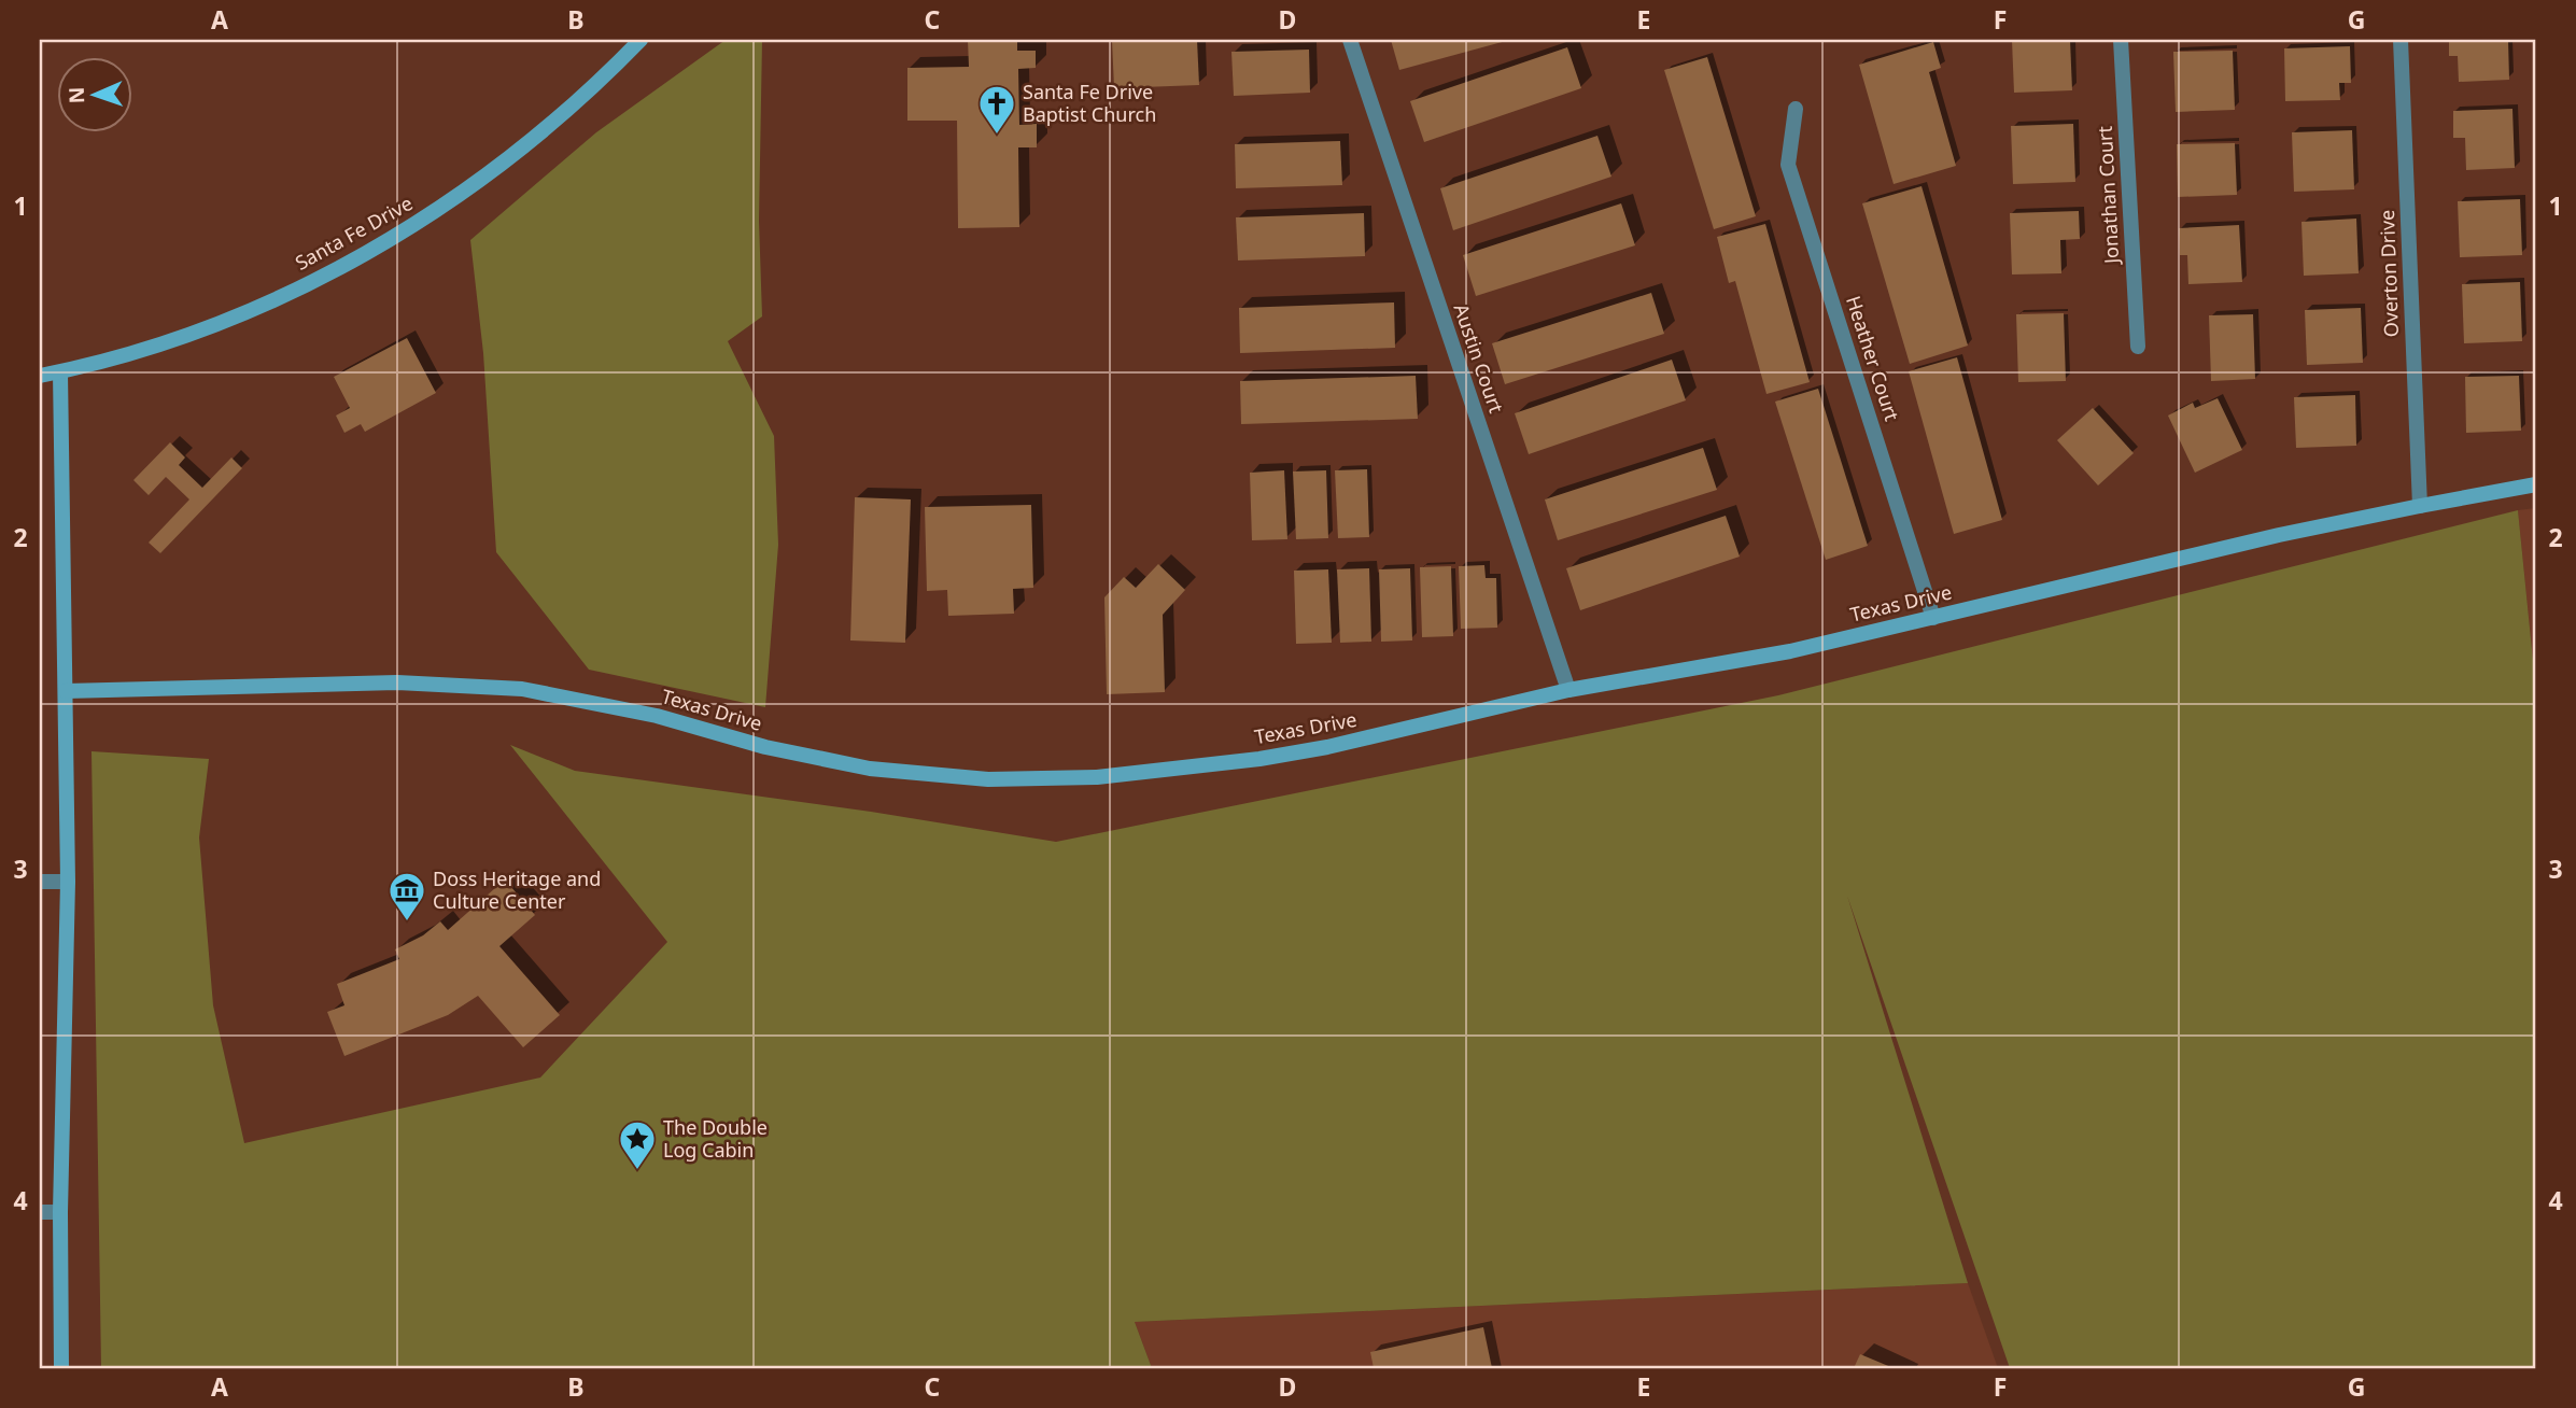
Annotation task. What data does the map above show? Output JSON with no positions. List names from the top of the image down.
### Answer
{
  "streets": {
    "street": [
      "Jonathan Court",
      "Santa Fe Drive",
      "Overton Drive",
      "Austin Court",
      "Heather Court",
      "Texas Drive"
    ]
  },
  "crossings": [
    ["Overton Drive", "Texas Drive"],
    ["Austin Court", "Texas Drive"],
    ["Heather Court", "Texas Drive"]
  ],
  "places": {
    "church": ["Santa Fe Drive Baptist Church"],
    "museum": ["Doss Heritage and Culture Center"],
    "place": ["The Double Log Cabin"]
  },
  "north": "left",
  "grid": {
    "columns": [
      "A",
      "B",
      "C",
      "D",
      "E",
      "F",
      "G"
    ],
    "rows": [
      "1",
      "2",
      "3",
      "4"
    ]
  }
}
